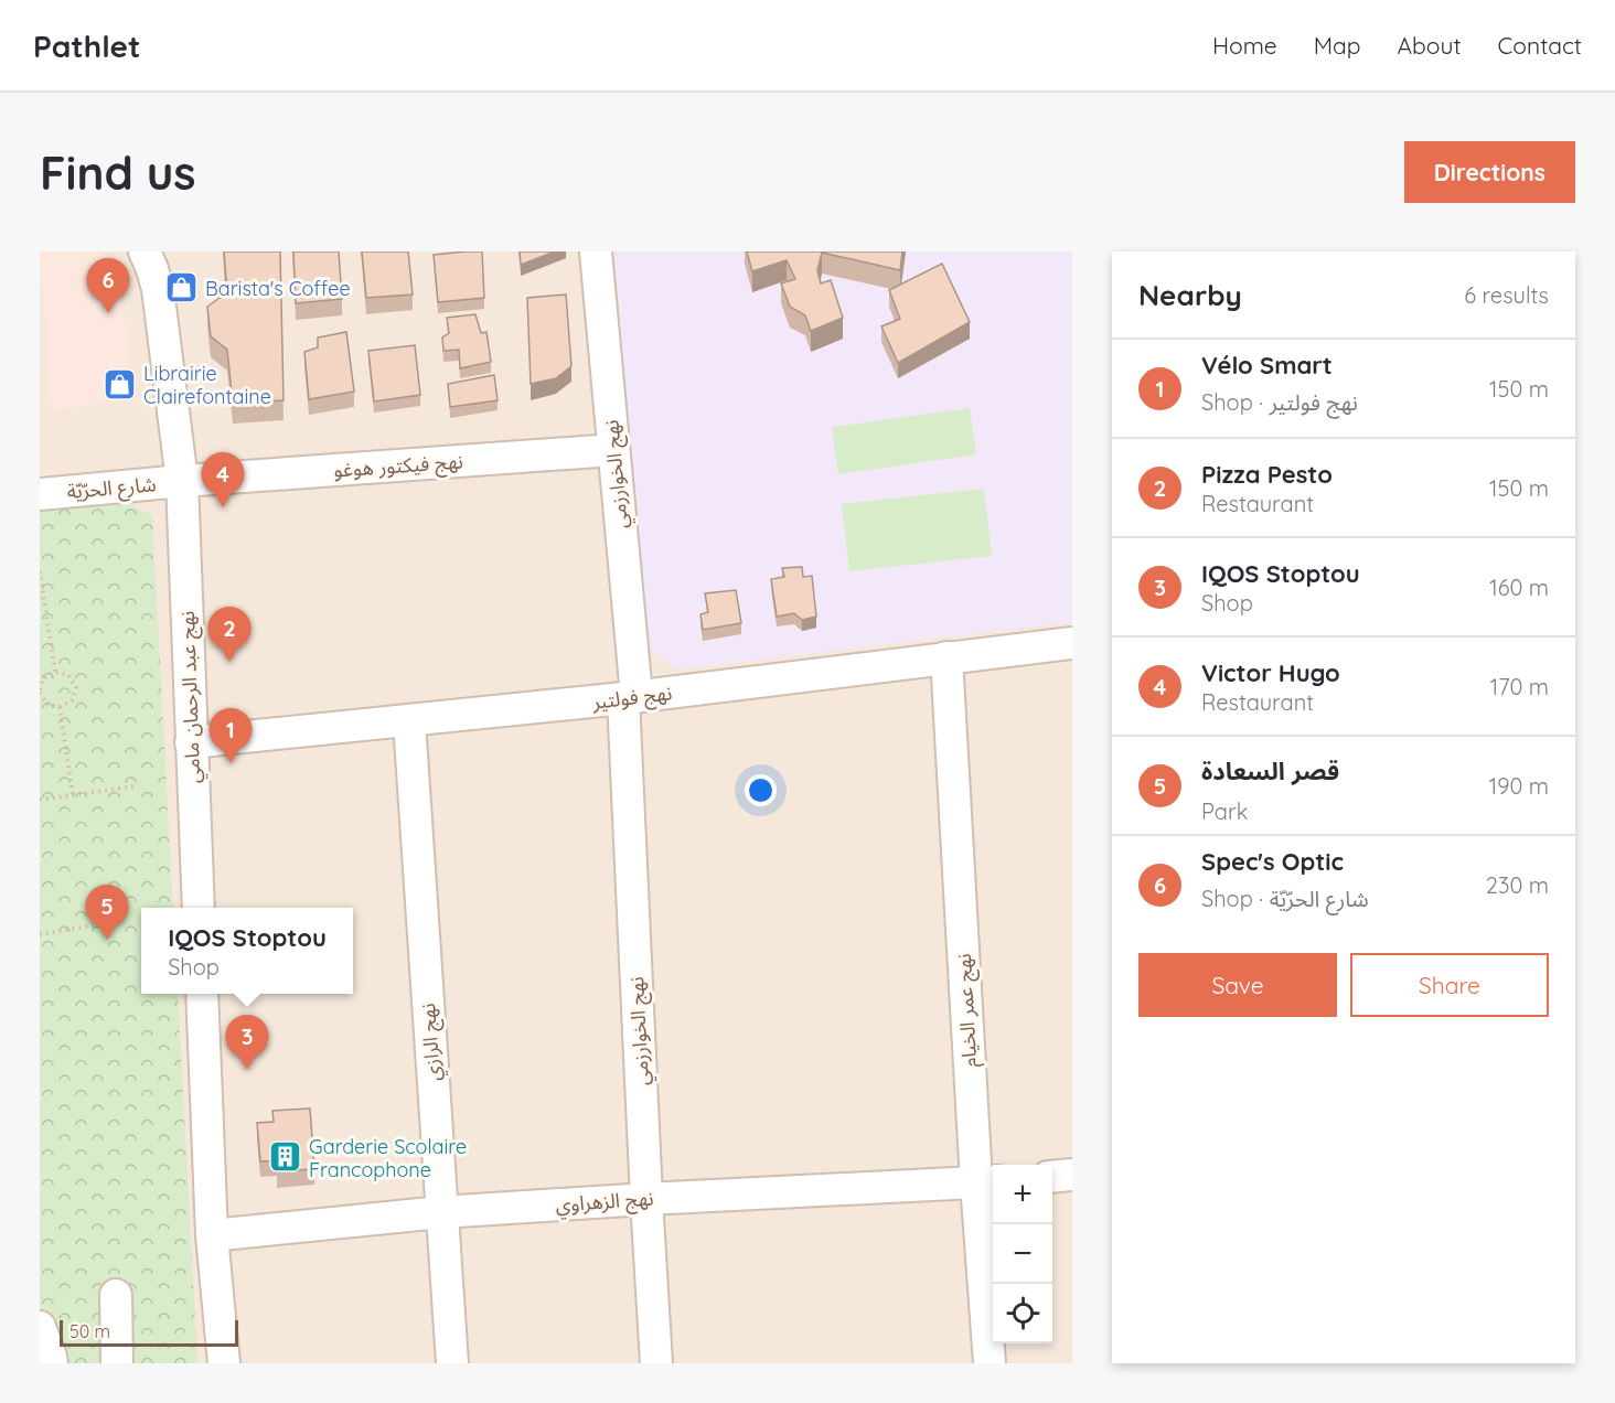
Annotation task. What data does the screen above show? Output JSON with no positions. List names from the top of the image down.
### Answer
{
  "streets": {
    "street": [
      "نهج فيكتور هوغو",
      "نهج الخوارزمي",
      "شارع الحرّيّة",
      "نهج عبد الرحمان مامي",
      "نهج فولتير",
      "نهج عمر الخيام",
      "نهج الرازي",
      "نهج الزهراوي"
    ]
  },
  "crossings": [
    ["نهج فيكتور هوغو", "نهج الخوارزمي"],
    ["نهج فيكتور هوغو", "شارع الحرّيّة"],
    ["نهج فيكتور هوغو", "نهج عبد الرحمان مامي"],
    ["نهج الخوارزمي", "نهج فولتير"],
    ["نهج الخوارزمي", "نهج الزهراوي"],
    ["شارع الحرّيّة", "نهج عبد الرحمان مامي"],
    ["نهج عبد الرحمان مامي", "نهج فولتير"],
    ["نهج فولتير", "نهج عمر الخيام"],
    ["نهج فولتير", "نهج الرازي"],
    ["نهج عمر الخيام", "نهج الزهراوي"],
    ["نهج الرازي", "نهج الزهراوي"]
  ],
  "places": {
    "shop": ["Barista's Coffee", "Librairie Clairefontaine"],
    "building": ["Garderie Scolaire Francophone"]
  },
  "scale_bar": "50 m",
  "page": {
    "header": "Pathlet",
    "nav": [
      "Home",
      "Map",
      "About",
      "Contact"
    ],
    "buttons": [
      "Directions",
      ["Save", "Share"]
    ],
    "title": "Find us",
    "heading": ["Nearby", "6 results"],
    "pins": [
      "6",
      "4",
      "2",
      "1",
      "5",
      "3"
    ],
    "list": [
      {
        "mark": "1",
        "name": "Vélo Smart",
        "note": "Shop · نهج فولتير",
        "value": "150 m"
      },
      {
        "mark": "2",
        "name": "Pizza Pesto",
        "note": "Restaurant",
        "value": "150 m"
      },
      {
        "mark": "3",
        "name": "IQOS Stoptou",
        "note": "Shop",
        "value": "160 m"
      },
      {
        "mark": "4",
        "name": "Victor Hugo",
        "note": "Restaurant",
        "value": "170 m"
      },
      {
        "mark": "5",
        "name": "قصر السعادة",
        "note": "Park",
        "value": "190 m"
      },
      {
        "mark": "6",
        "name": "Spec's Optic",
        "note": "Shop · شارع الحرّيّة",
        "value": "230 m"
      }
    ],
    "popup": ["IQOS Stoptou", "Shop"],
    "map_buttons": ["+", "−"],
    "scale": "50 m"
  }
}
